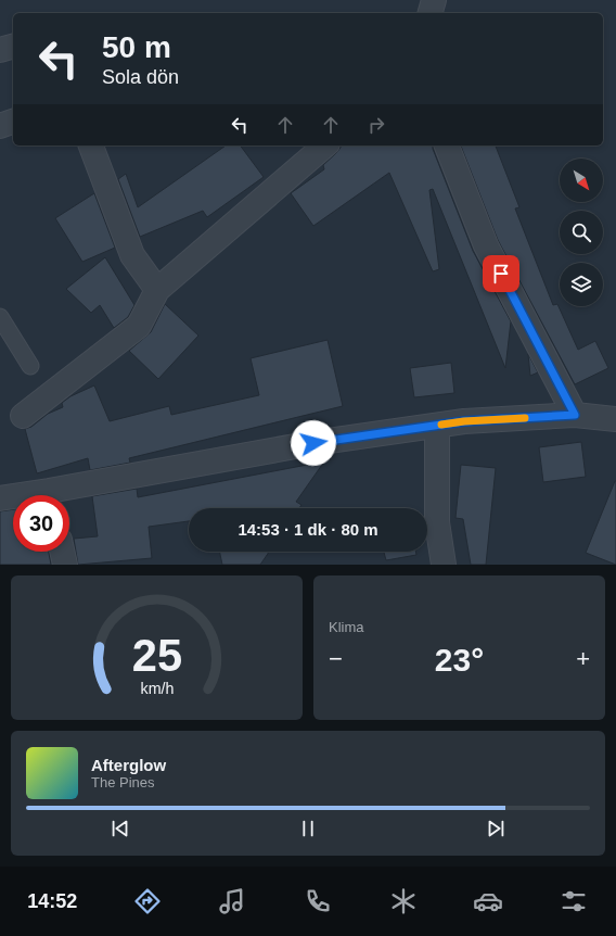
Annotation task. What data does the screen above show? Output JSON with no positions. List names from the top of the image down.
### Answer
{
  "north": "bottom right",
  "page": {
    "turn": ["50 m", "Sola dön"],
    "limit": "30",
    "trip": "14:53 · 1 dk · 80 m",
    "tile": "Klima",
    "heat": ["−", "23°", "+"],
    "song": ["Afterglow", "The Pines"],
    "tabs": "14:52",
    "gauge": ["25", "km/h"]
  }
}
